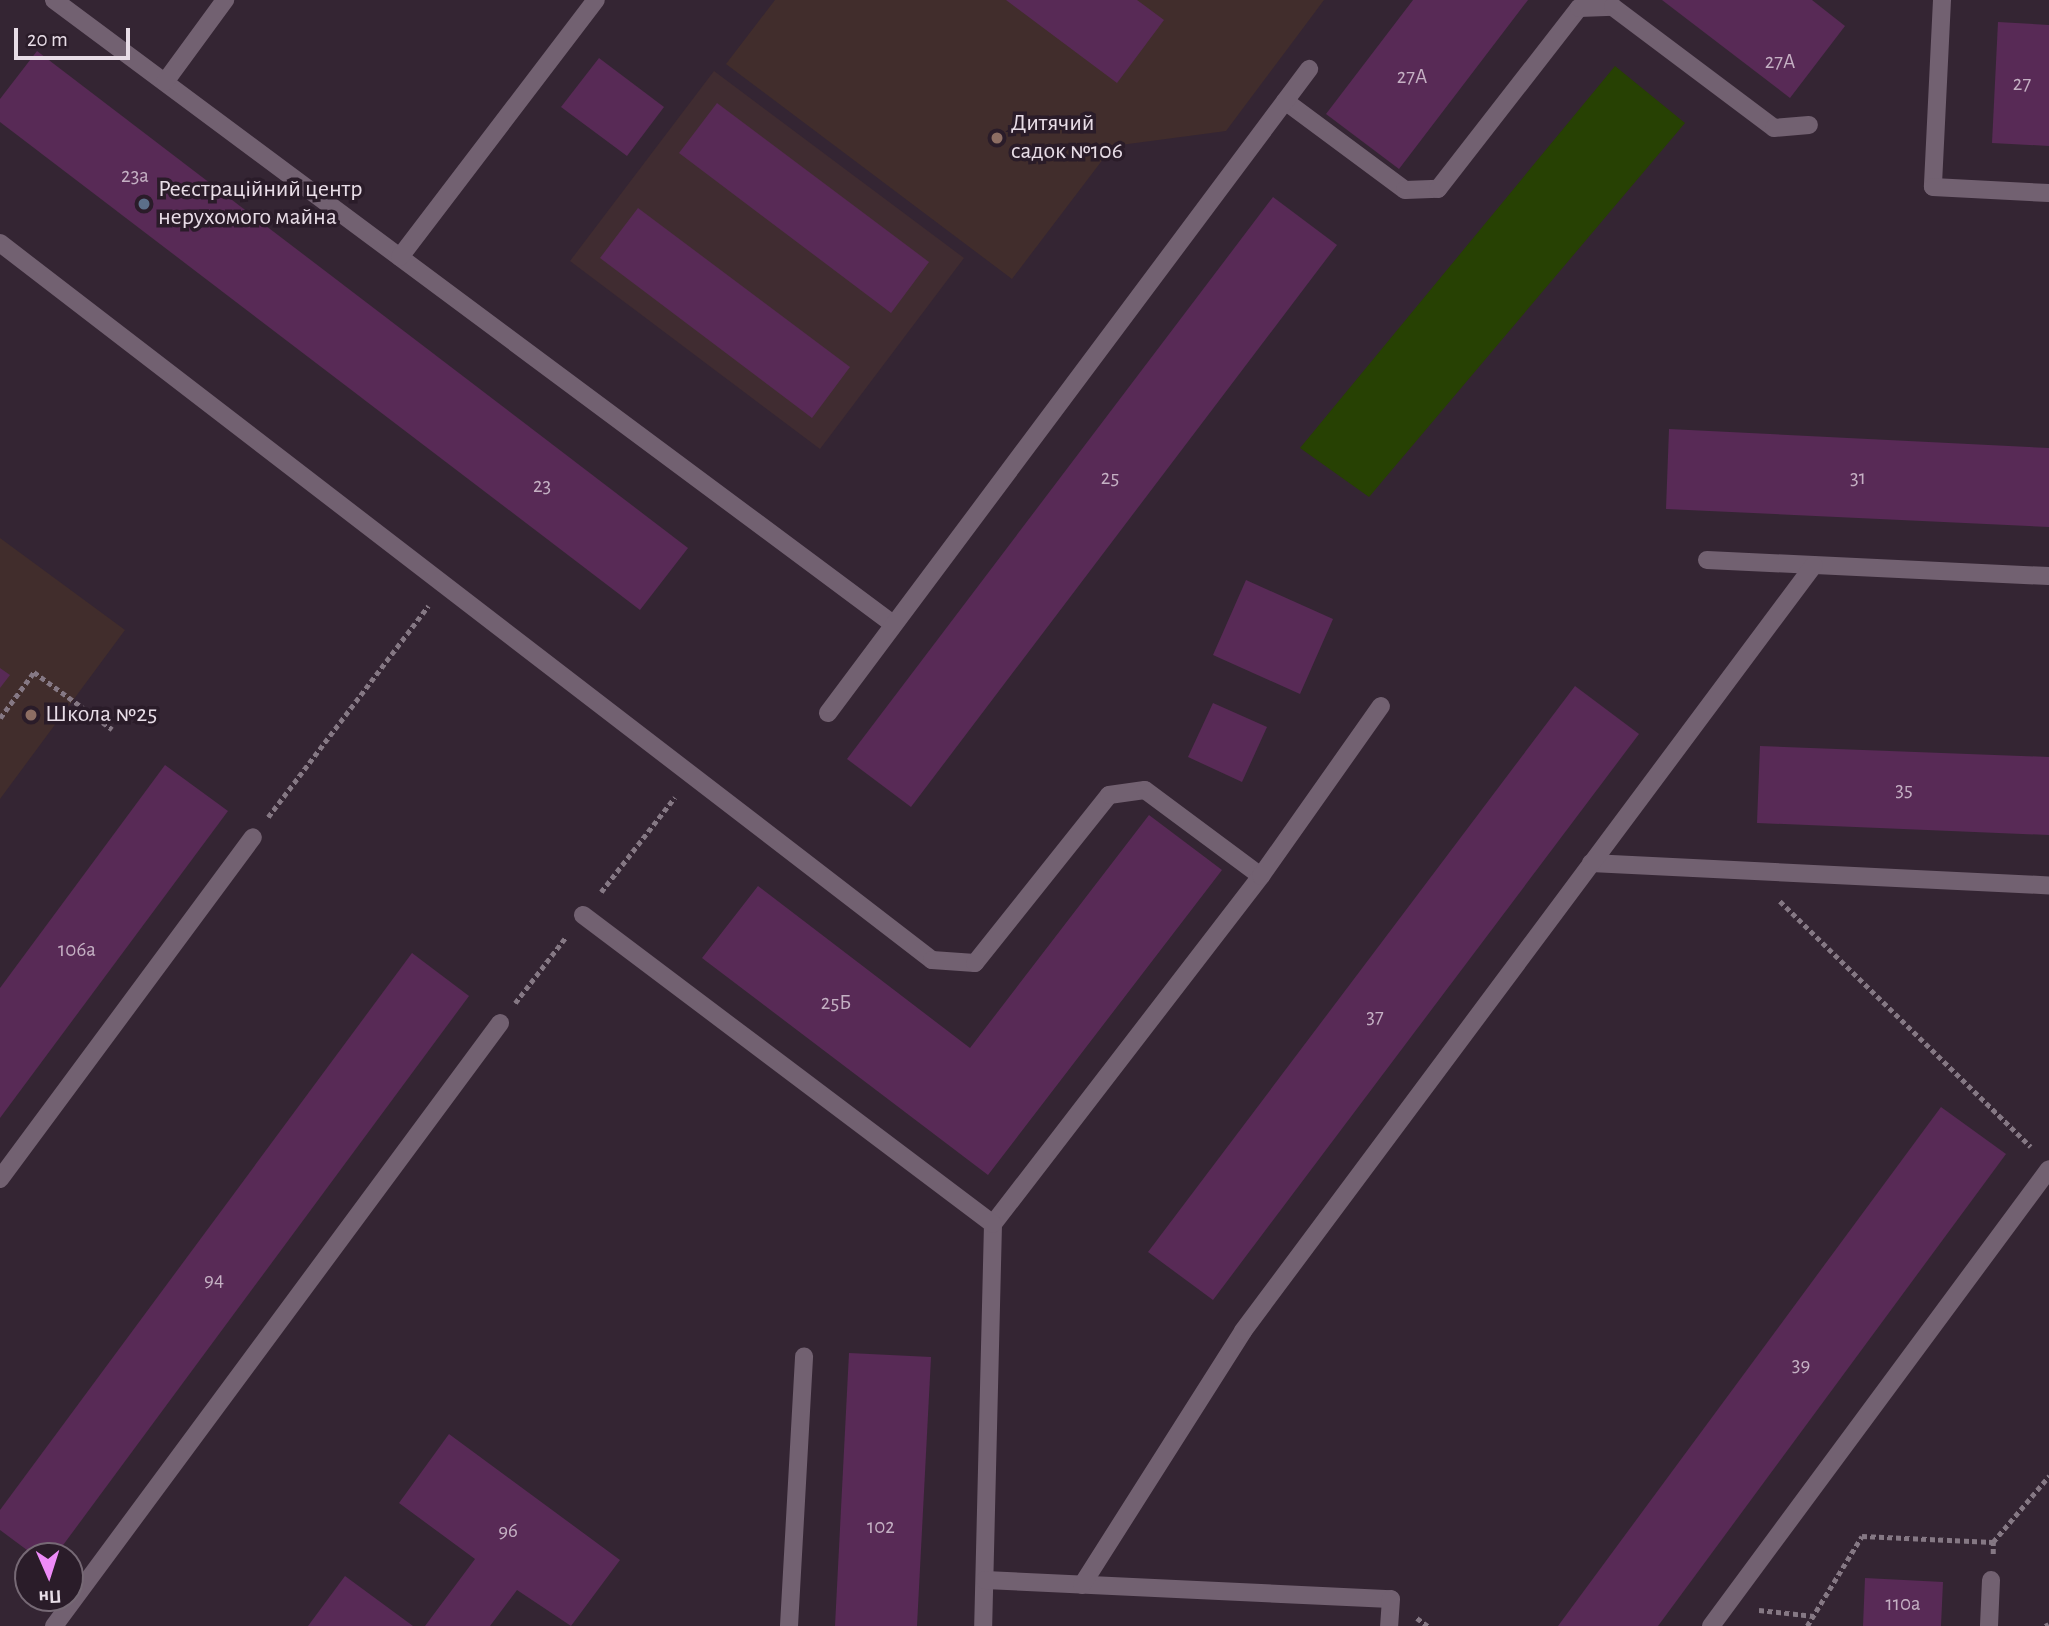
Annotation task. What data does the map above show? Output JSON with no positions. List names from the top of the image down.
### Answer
{
  "places": ["Дитячий садок №106", "Реєстраційний центр нерухомого майна", "Школа №25"],
  "house_numbers": [
    "27А",
    "27А",
    "27",
    "23а",
    "25",
    "31",
    "23",
    "35",
    "106а",
    "25Б",
    "37",
    "94",
    "39",
    "102",
    "96",
    "110а"
  ],
  "scale_bar": "20 m",
  "north": "bottom"
}
